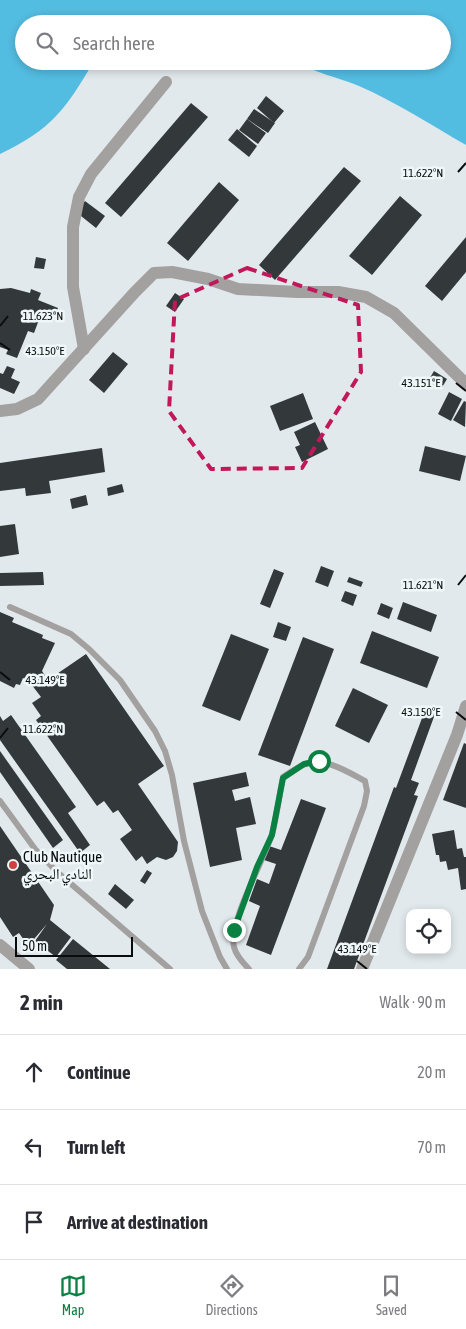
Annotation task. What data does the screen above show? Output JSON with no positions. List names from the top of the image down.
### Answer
{
  "places": ["Club Nautique النادي البحري"],
  "scale_bar": "50 m",
  "page": {
    "search": "Search here",
    "scale": "50 m",
    "heading": ["2 min", "Walk · 90 m"],
    "list": [
      ["Continue", "20 m"],
      ["Turn left", "70 m"],
      "Arrive at destination"
    ],
    "nav": ["Map", "Directions", "Saved"]
  },
  "coordinates": [
    "11.622°N",
    "11.623°N",
    "43.150°E",
    "43.151°E",
    "11.621°N",
    "43.149°E"
  ]
}
